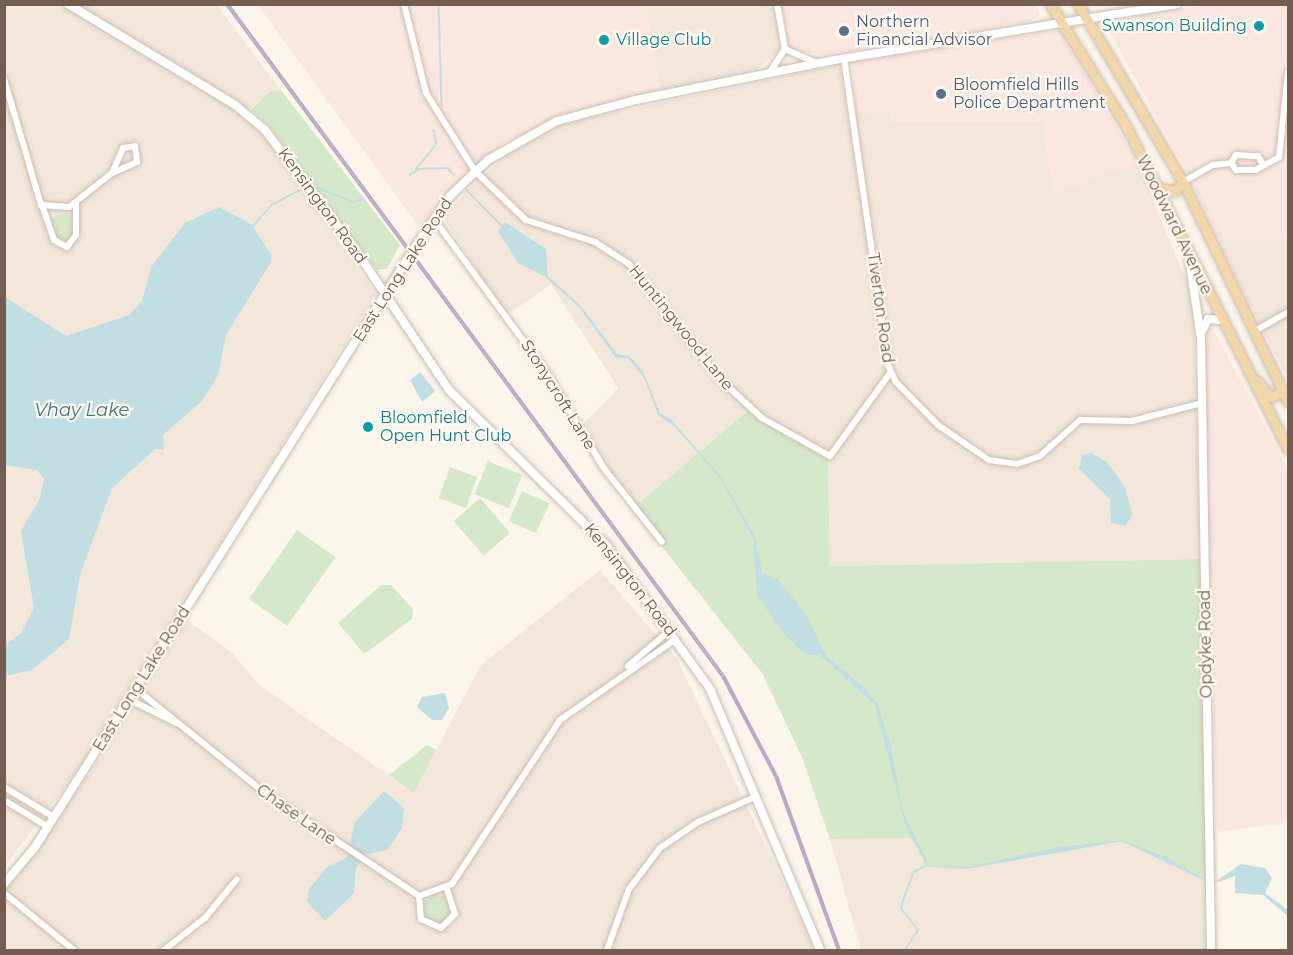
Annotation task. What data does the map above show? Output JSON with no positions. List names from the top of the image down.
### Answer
{
  "streets": {
    "main road": ["Woodward Avenue", "East Long Lake Road", "Opdyke Road"],
    "street": [
      "Kensington Road",
      "Tiverton Road",
      "Huntingwood Lane",
      "Stonycroft Lane",
      "Chase Lane"
    ]
  },
  "crossings": [
    ["Kensington Road", "East Long Lake Road"],
    ["Woodward Avenue", "East Long Lake Road"],
    ["Woodward Avenue", "Opdyke Road"],
    ["East Long Lake Road", "Tiverton Road"],
    ["East Long Lake Road", "Huntingwood Lane"],
    ["East Long Lake Road", "Stonycroft Lane"],
    ["East Long Lake Road", "Chase Lane"],
    ["Tiverton Road", "Huntingwood Lane"],
    ["Tiverton Road", "Opdyke Road"]
  ],
  "water": ["Vhay Lake"],
  "places": [
    "Swanson Building",
    "Northern Financial Advisor",
    "Village Club",
    "Bloomfield Hills Police Department",
    "Bloomfield Open Hunt Club"
  ]
}
